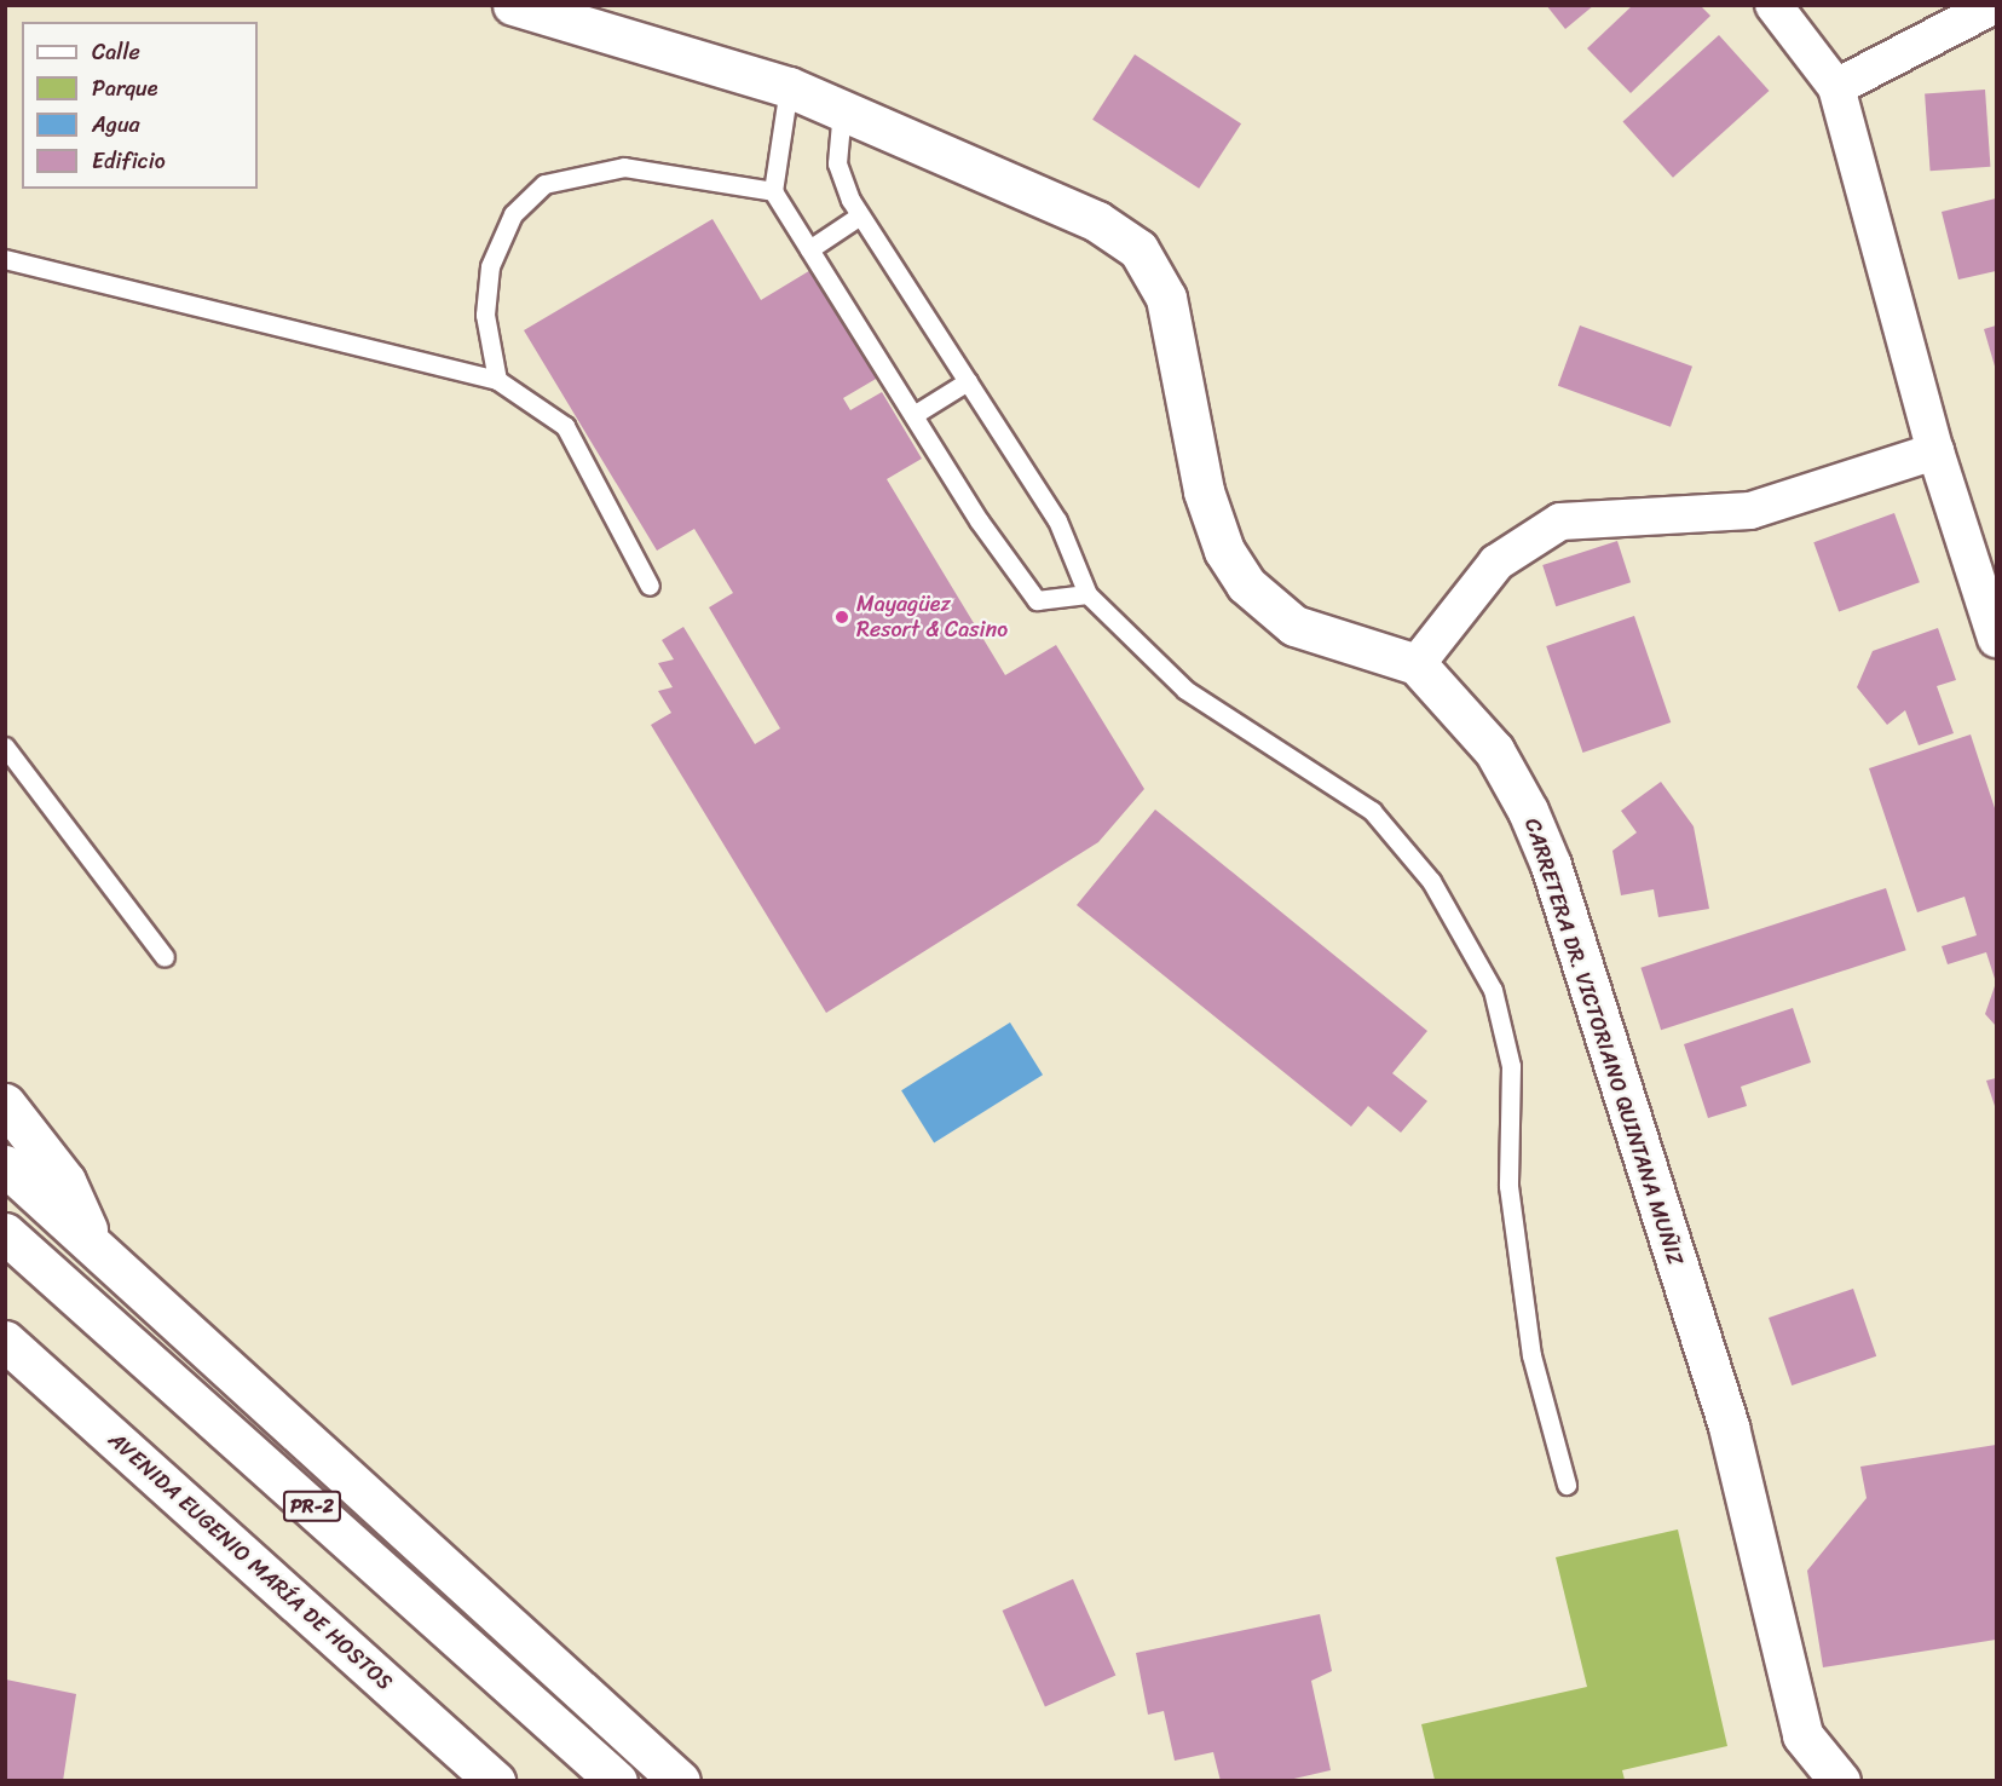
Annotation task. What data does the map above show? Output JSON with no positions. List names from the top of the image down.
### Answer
{
  "streets": {
    "main road": ["CARRETERA DR. VICTORIANO QUINTANA MUÑIZ", "PR-2", "AVENIDA EUGENIO MARÍA DE HOSTOS"]
  },
  "places": ["Mayagüez Resort & Casino"],
  "legend": [
    "Calle",
    "Parque",
    "Agua",
    "Edificio"
  ]
}
